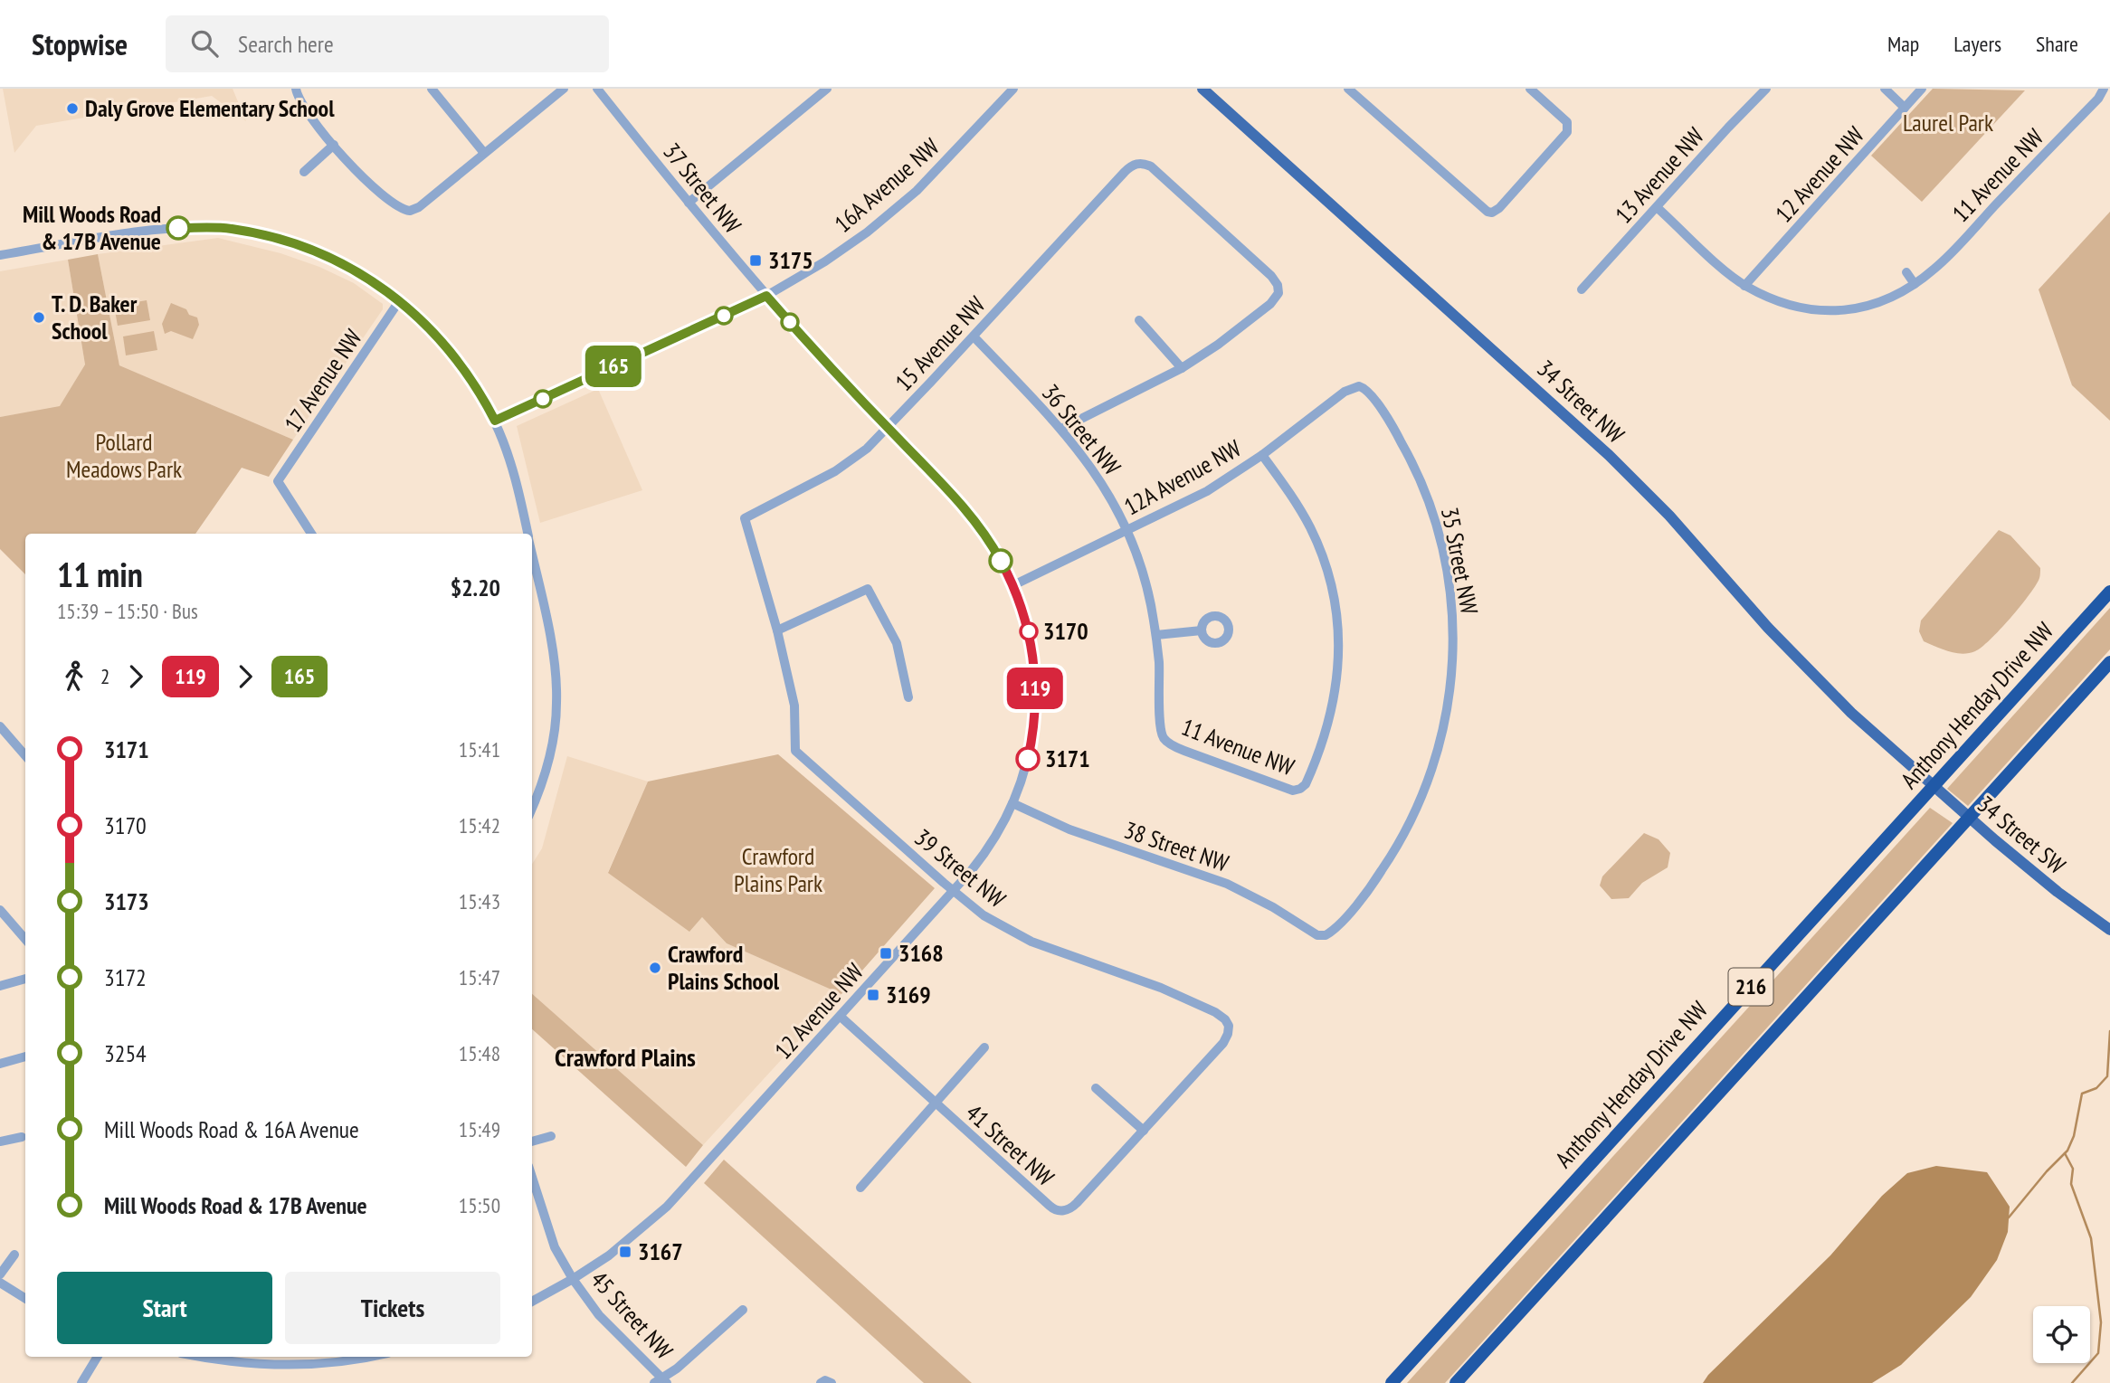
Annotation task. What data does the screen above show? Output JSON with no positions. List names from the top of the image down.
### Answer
{
  "streets": {
    "highway": ["Anthony Henday Drive NW", "216"],
    "main road": ["34 Street NW", "34 Street SW"],
    "street": [
      "12 Avenue NW",
      "13 Avenue NW",
      "11 Avenue NW",
      "16A Avenue NW",
      "37 Street NW",
      "15 Avenue NW",
      "17 Avenue NW",
      "36 Street NW",
      "12A Avenue NW",
      "35 Street NW",
      "38 Street NW",
      "39 Street NW",
      "41 Street NW",
      "45 Street NW"
    ]
  },
  "crossings": [
    ["12 Avenue NW", "11 Avenue NW"],
    ["12 Avenue NW", "37 Street NW"],
    ["12 Avenue NW", "38 Street NW"],
    ["12 Avenue NW", "39 Street NW"],
    ["12 Avenue NW", "41 Street NW"],
    ["12 Avenue NW", "45 Street NW"],
    ["13 Avenue NW", "11 Avenue NW"],
    ["11 Avenue NW", "36 Street NW"],
    ["11 Avenue NW", "12A Avenue NW"],
    ["16A Avenue NW", "37 Street NW"],
    ["37 Street NW", "15 Avenue NW"],
    ["37 Street NW", "12A Avenue NW"],
    ["15 Avenue NW", "36 Street NW"],
    ["15 Avenue NW", "39 Street NW"],
    ["34 Street NW", "34 Street SW"],
    ["36 Street NW", "12A Avenue NW"],
    ["12A Avenue NW", "35 Street NW"],
    ["35 Street NW", "38 Street NW"],
    ["39 Street NW", "41 Street NW"]
  ],
  "districts": ["Crawford Plains"],
  "parks": ["Laurel Park", "Pollard Meadows Park", "Crawford Plains Park"],
  "places": {
    "other": [
      "Daly Grove Elementary School",
      "Mill Woods Road & 17B Avenue",
      "T. D. Baker School",
      "3170",
      "3171",
      "Crawford Plains School"
    ],
    "transit": [
      "3175",
      "3168",
      "3169",
      "3167"
    ]
  },
  "lines": ["bus line 165", "bus line 119"],
  "page": {
    "header": "Stopwise",
    "search": "Search here",
    "nav": ["Map", "Layers", "Share"],
    "on_map": ["119", "165"],
    "heading": ["11 min", "15:39 – 15:50 · Bus", "$2.20"],
    "legs": ["2", "119", "165"],
    "list": [
      {
        "name": "3171",
        "value": "15:41"
      },
      {
        "name": "3170",
        "value": "15:42"
      },
      {
        "name": "3173",
        "value": "15:43"
      },
      {
        "name": "3172",
        "value": "15:47"
      },
      {
        "name": "3254",
        "value": "15:48"
      },
      {
        "name": "Mill Woods Road & 16A Avenue",
        "value": "15:49"
      },
      {
        "name": "Mill Woods Road & 17B Avenue",
        "value": "15:50"
      }
    ],
    "buttons": ["Start", "Tickets"]
  }
}
